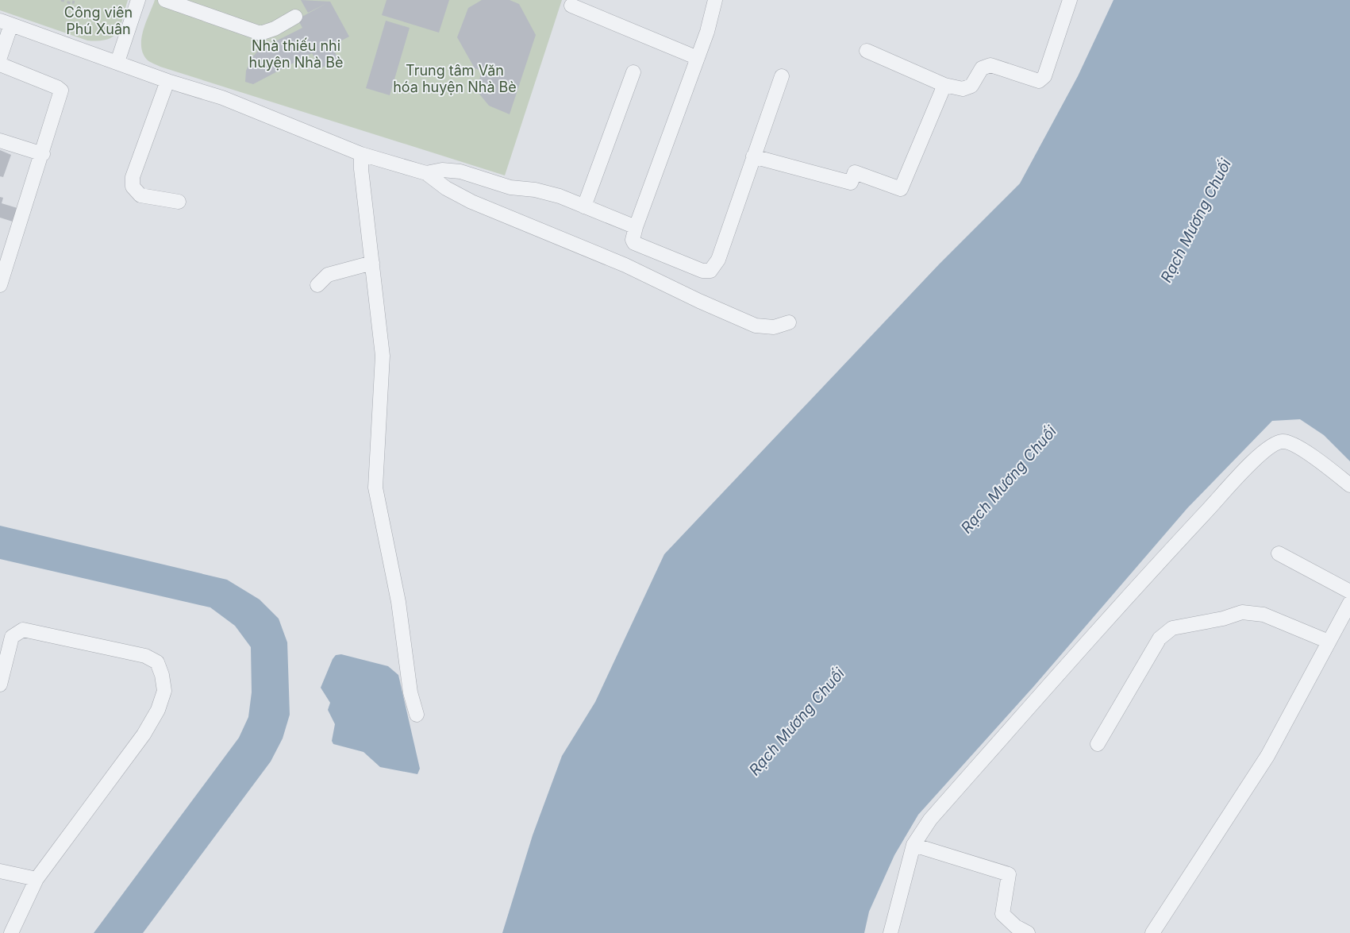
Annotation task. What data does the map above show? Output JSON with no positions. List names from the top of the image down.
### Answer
{
  "water": ["Rạch Mương Chuối"],
  "parks": ["Công viên Phú Xuân", "Nhà thiếu nhi huyện Nhà Bè", "Trung tâm Văn hóa huyện Nhà Bè"]
}
